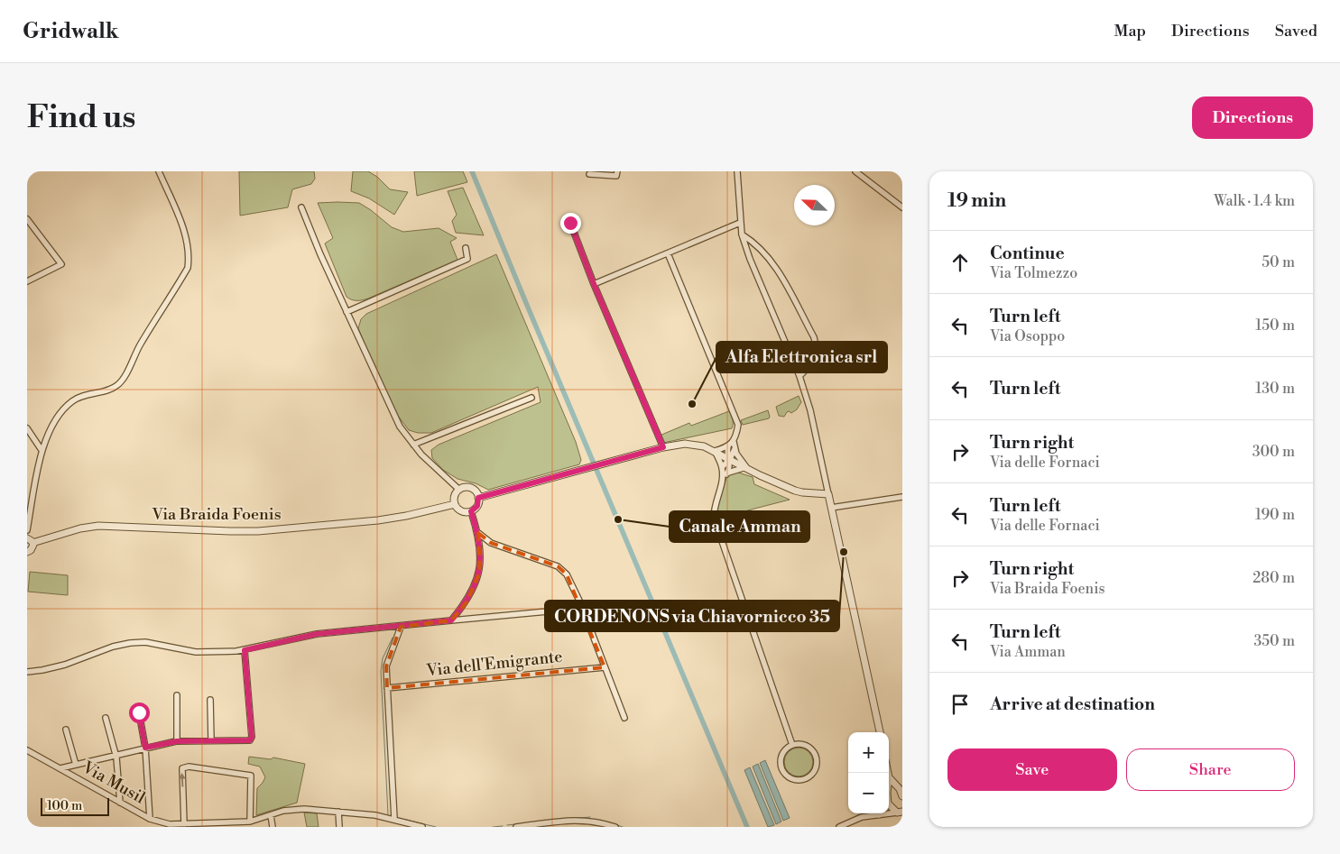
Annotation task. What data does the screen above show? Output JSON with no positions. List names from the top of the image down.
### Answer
{
  "streets": {
    "street": ["Via Braida Foenis", "Via dell'Emigrante", "Via Musil"]
  },
  "places": ["Alfa Elettronica srl", "Canale Amman", "CORDENONS via Chiavornicco 35"],
  "scale_bar": "100 m",
  "north": "top left",
  "page": {
    "header": "Gridwalk",
    "nav": ["Map", "Directions", "Saved"],
    "buttons": [
      "Directions",
      ["Save", "Share"]
    ],
    "title": "Find us",
    "heading": ["19 min", "Walk · 1.4 km"],
    "list": [
      ["Continue", "Via Tolmezzo", "50 m"],
      ["Turn left", "Via Osoppo", "150 m"],
      ["Turn left", "130 m"],
      ["Turn right", "Via delle Fornaci", "300 m"],
      ["Turn left", "Via delle Fornaci", "190 m"],
      ["Turn right", "Via Braida Foenis", "280 m"],
      ["Turn left", "Via Amman", "350 m"],
      "Arrive at destination"
    ],
    "map_buttons": ["+", "−"],
    "scale": "100 m"
  }
}
